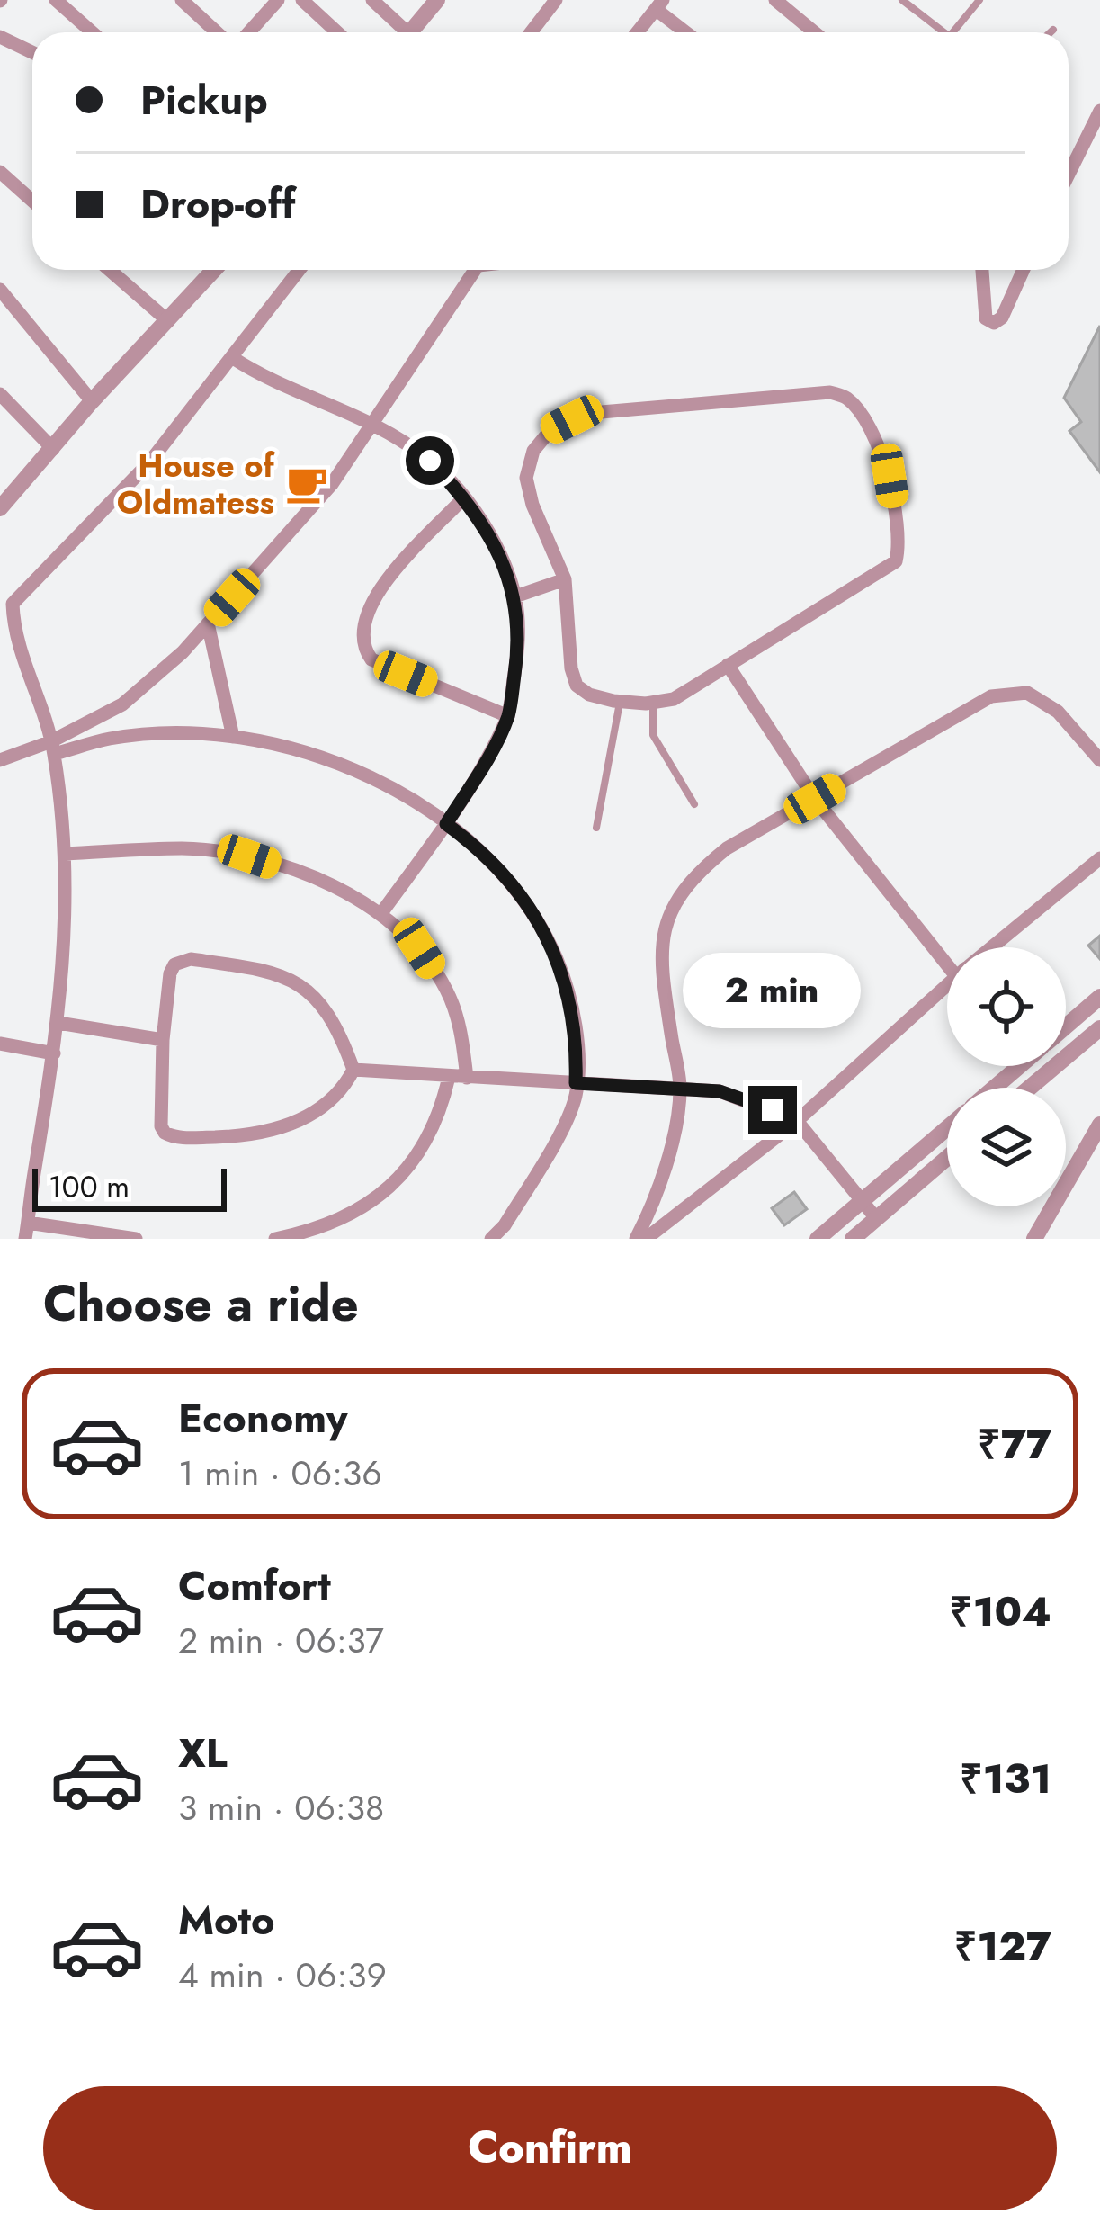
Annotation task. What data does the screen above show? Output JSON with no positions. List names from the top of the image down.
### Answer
{
  "places": {
    "cafe": ["House of Oldmatess"]
  },
  "scale_bar": "100 m",
  "page": {
    "banner": ["Pickup", "Drop-off"],
    "bubble": "2 min",
    "scale": "100 m",
    "heading": "Choose a ride",
    "list": [
      {
        "name": "Economy",
        "note": "1 min · 06:36",
        "value": "₹77"
      },
      {
        "name": "Comfort",
        "note": "2 min · 06:37",
        "value": "₹104"
      },
      {
        "name": "XL",
        "note": "3 min · 06:38",
        "value": "₹131"
      },
      {
        "name": "Moto",
        "note": "4 min · 06:39",
        "value": "₹127"
      }
    ],
    "buttons": "Confirm"
  }
}
